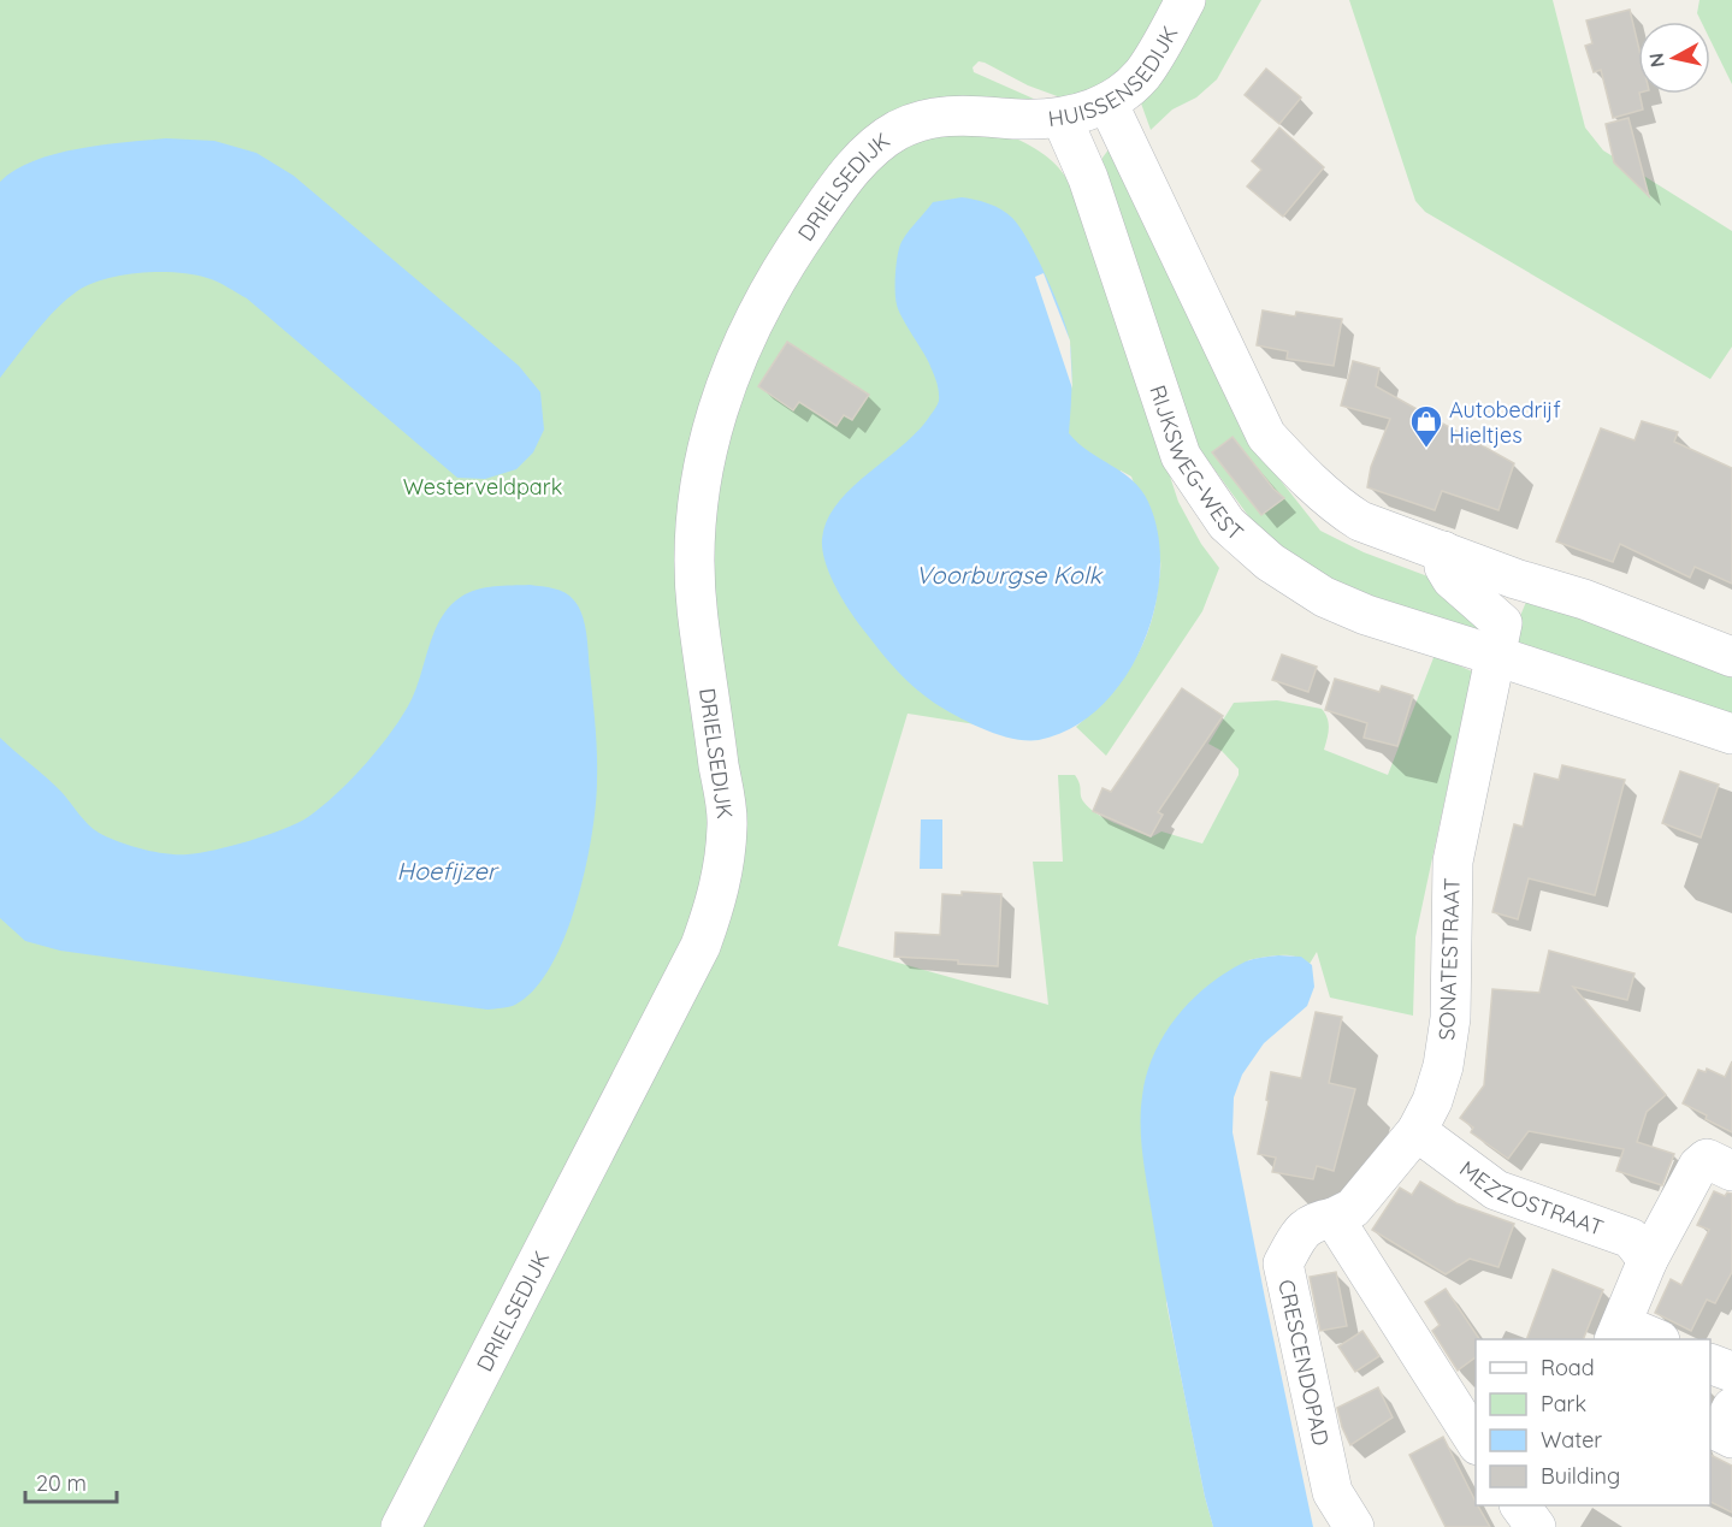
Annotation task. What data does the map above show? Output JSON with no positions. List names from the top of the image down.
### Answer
{
  "streets": {
    "street": [
      "HUISSENSEDIJK",
      "DRIELSEDIJK",
      "RIJKSWEG-WEST",
      "SONATESTRAAT",
      "MEZZOSTRAAT",
      "CRESCENDOPAD"
    ]
  },
  "crossings": [
    ["HUISSENSEDIJK", "DRIELSEDIJK"],
    ["HUISSENSEDIJK", "RIJKSWEG-WEST"],
    ["RIJKSWEG-WEST", "SONATESTRAAT"],
    ["SONATESTRAAT", "MEZZOSTRAAT"],
    ["SONATESTRAAT", "CRESCENDOPAD"]
  ],
  "water": ["Voorburgse Kolk", "Hoefijzer"],
  "parks": ["Westerveldpark"],
  "places": {
    "shop": ["Autobedrijf Hieltjes"]
  },
  "legend": [
    "Road",
    "Park",
    "Water",
    "Building"
  ],
  "scale_bar": "20 m",
  "north": "left"
}
